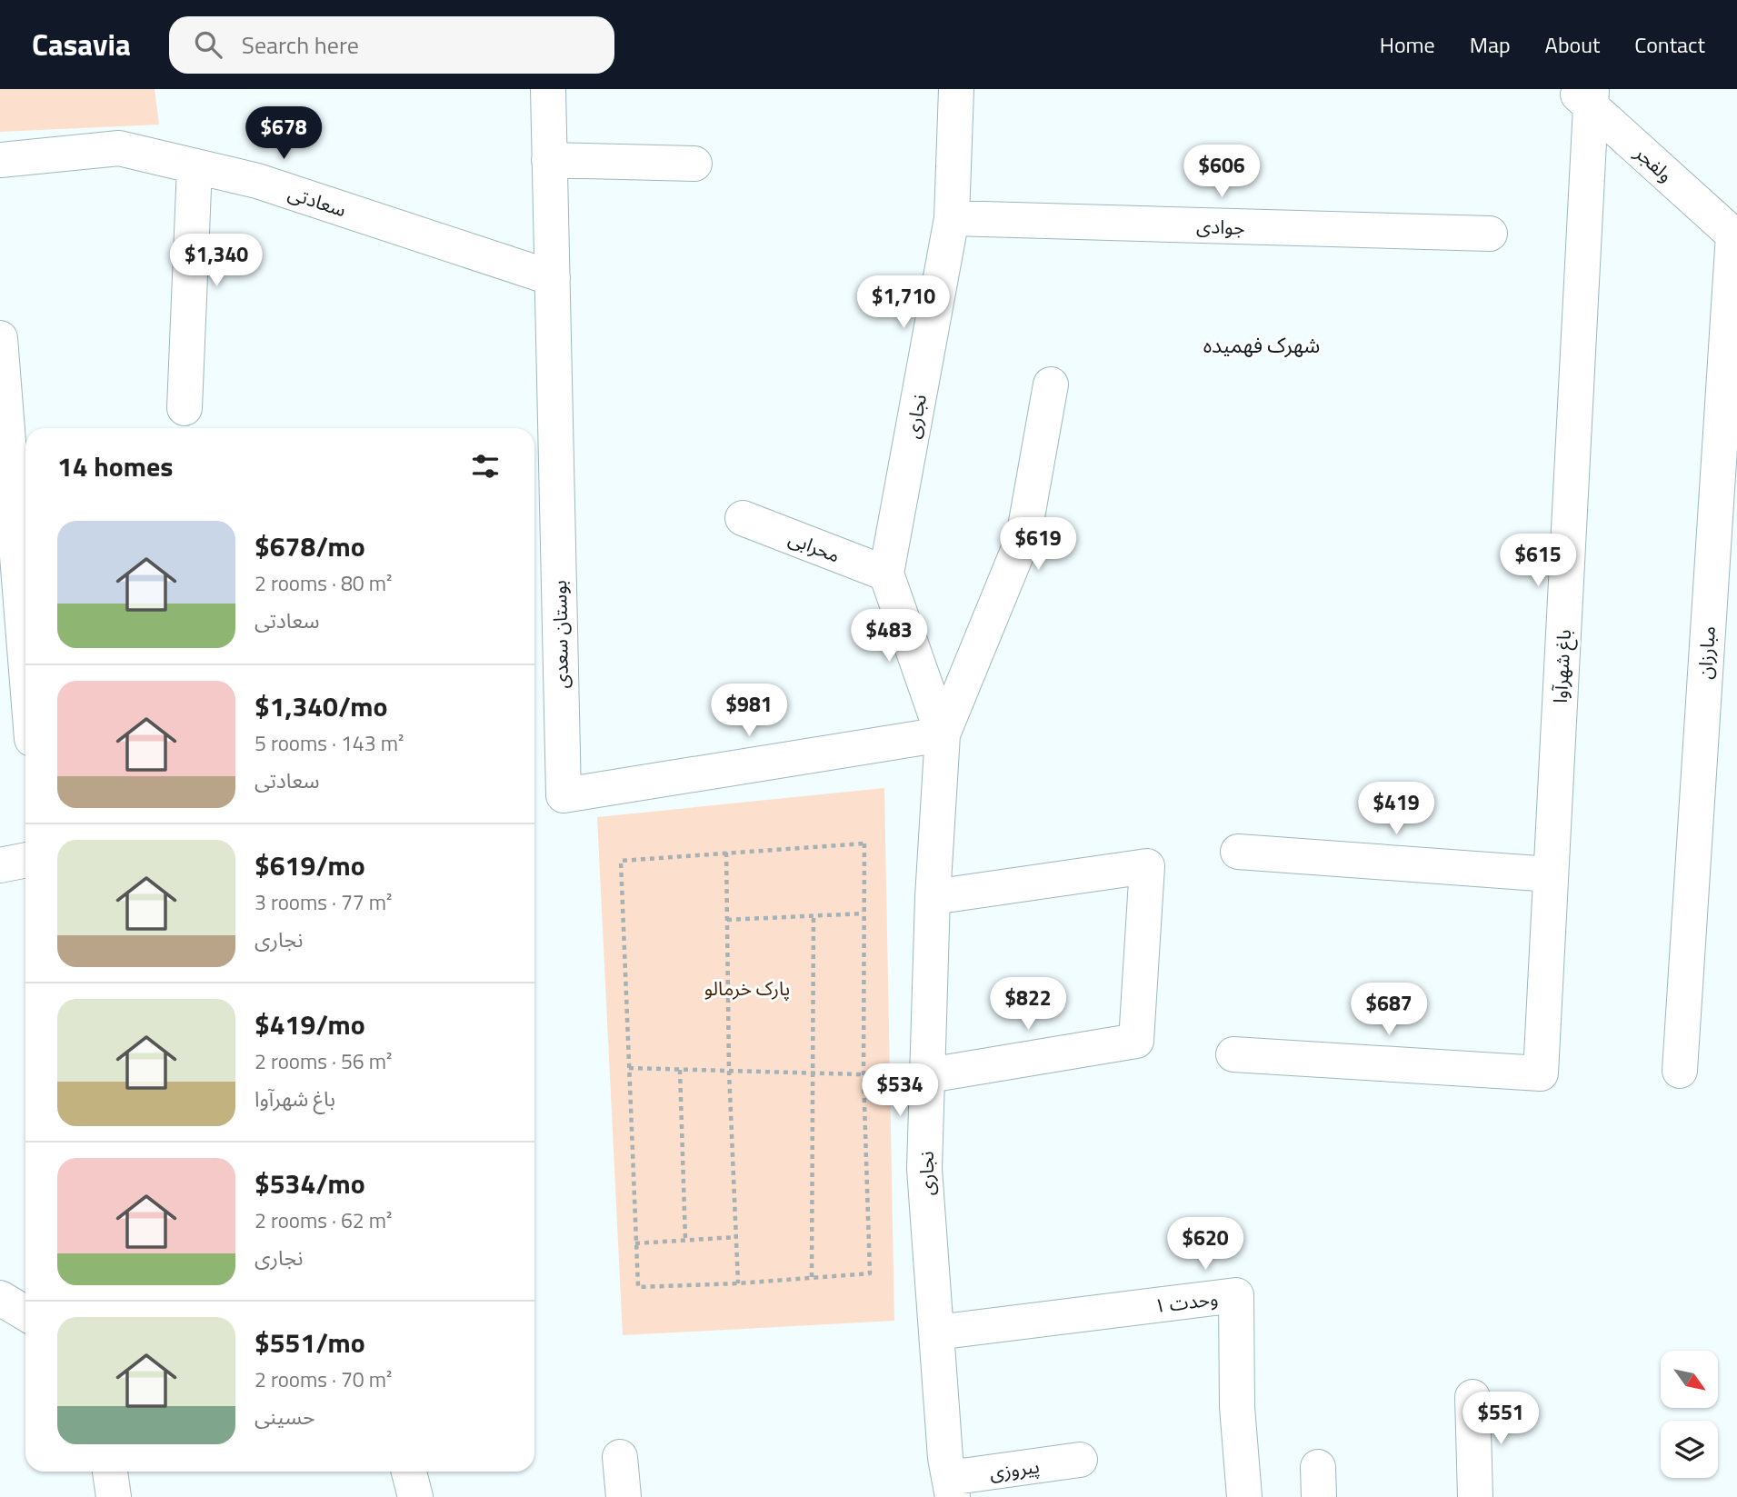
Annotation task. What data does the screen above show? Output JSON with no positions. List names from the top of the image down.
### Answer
{
  "streets": {
    "street": [
      "ولفجر",
      "سعادتی",
      "جوادی",
      "نجاری",
      "محرابی",
      "بوستان سعدی",
      "مبارزان",
      "باغ شهرآوا",
      "وحدت ۱",
      "پیروزی"
    ]
  },
  "crossings": [
    ["ولفجر", "مبارزان"],
    ["ولفجر", "باغ شهرآوا"],
    ["سعادتی", "بوستان سعدی"],
    ["جوادی", "نجاری"],
    ["نجاری", "محرابی"],
    ["نجاری", "بوستان سعدی"],
    ["نجاری", "وحدت ۱"],
    ["نجاری", "پیروزی"]
  ],
  "districts": ["شهرک فهمیده"],
  "parks": ["پارک خرمالو"],
  "north": "bottom right",
  "page": {
    "header": "Casavia",
    "search": "Search here",
    "nav": [
      "Home",
      "Map",
      "About",
      "Contact"
    ],
    "price": [
      "$678",
      "$606",
      "$1,340",
      "$1,710",
      "$619",
      "$615",
      "$483",
      "$981",
      "$419",
      "$822",
      "$687",
      "$534",
      "$620",
      "$551"
    ],
    "heading": "14 homes",
    "list": [
      {
        "name": "$678/mo",
        "note": "2 rooms · 80 m² · سعادتی"
      },
      {
        "name": "$1,340/mo",
        "note": "5 rooms · 143 m² · سعادتی"
      },
      {
        "name": "$619/mo",
        "note": "3 rooms · 77 m² · نجاری"
      },
      {
        "name": "$419/mo",
        "note": "2 rooms · 56 m² · باغ شهرآوا"
      },
      {
        "name": "$534/mo",
        "note": "2 rooms · 62 m² · نجاری"
      },
      {
        "name": "$551/mo",
        "note": "2 rooms · 70 m² · حسینی"
      }
    ]
  }
}
